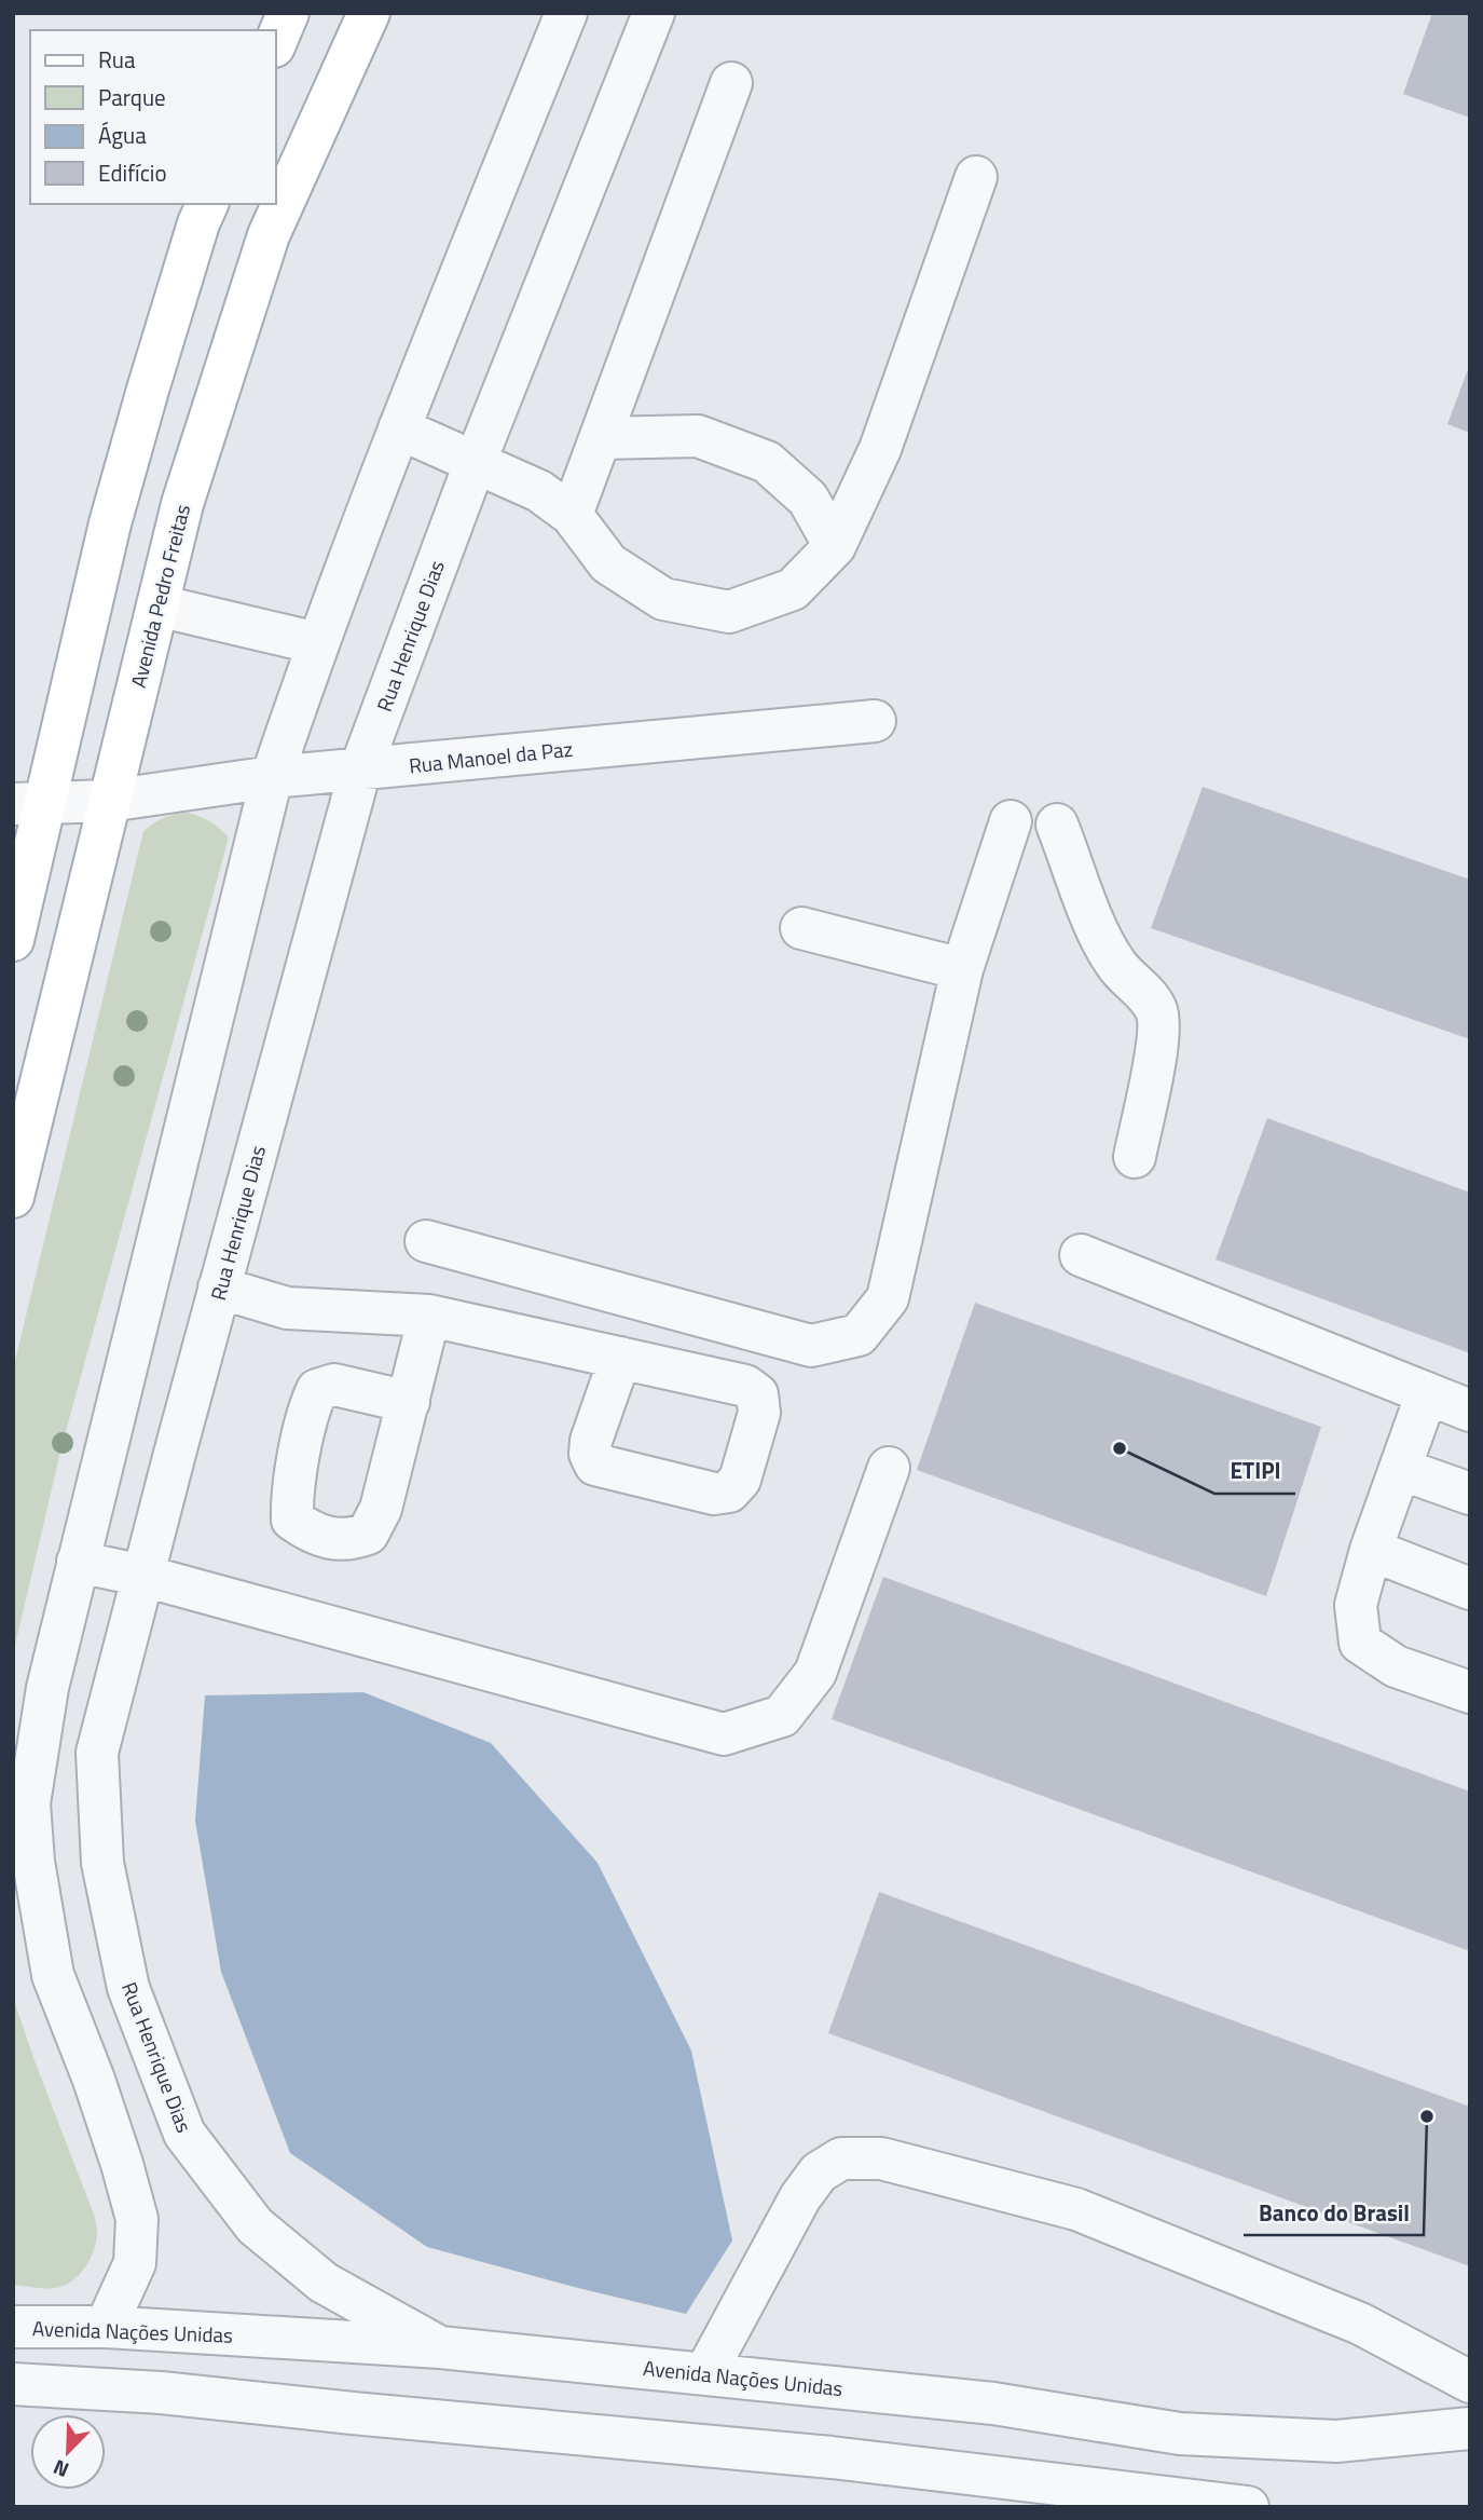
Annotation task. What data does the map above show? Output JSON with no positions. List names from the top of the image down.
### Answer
{
  "streets": {
    "main road": ["Avenida Pedro Freitas"],
    "street": ["Rua Henrique Dias", "Rua Manoel da Paz", "Avenida Nações Unidas"]
  },
  "crossings": [
    ["Avenida Pedro Freitas", "Rua Manoel da Paz"],
    ["Rua Henrique Dias", "Rua Manoel da Paz"],
    ["Rua Henrique Dias", "Avenida Nações Unidas"]
  ],
  "places": ["ETIPI", "Banco do Brasil"],
  "legend": [
    "Rua",
    "Parque",
    "Água",
    "Edifício"
  ],
  "north": "bottom left"
}
